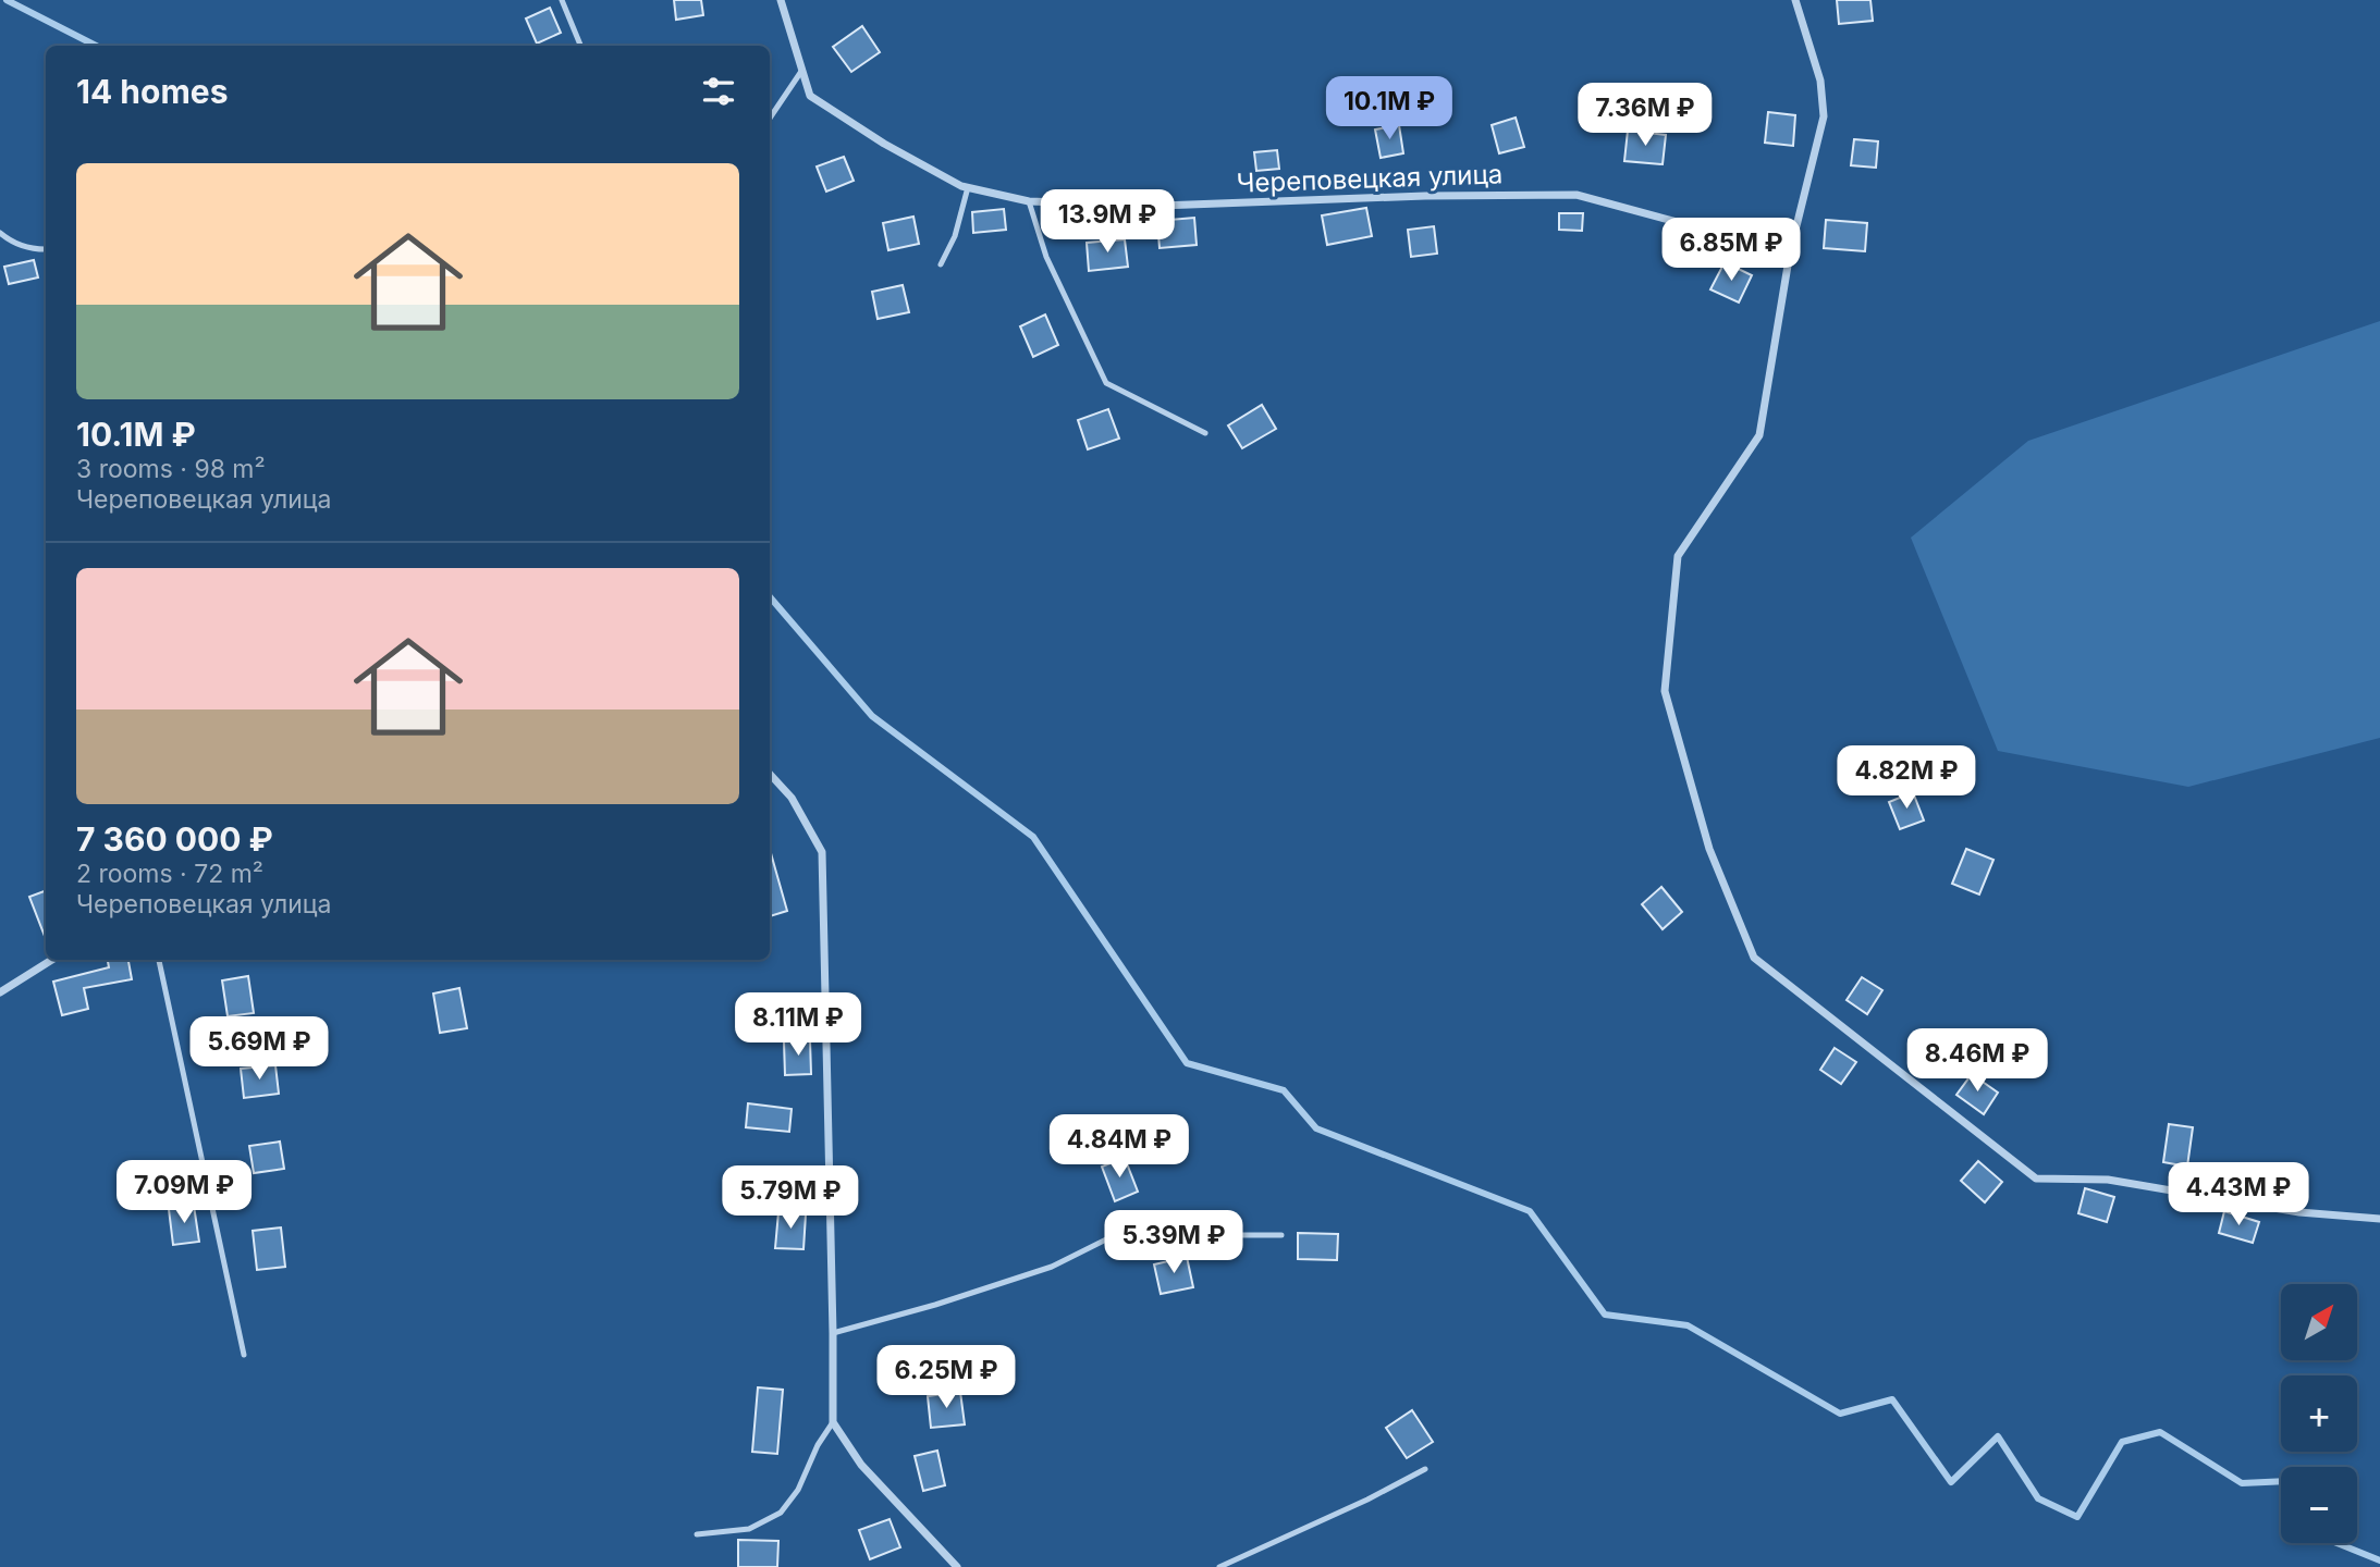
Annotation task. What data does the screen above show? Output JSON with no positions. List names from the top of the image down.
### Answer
{
  "streets": {
    "street": ["Череповецкая улица"]
  },
  "north": "top right",
  "page": {
    "heading": "14 homes",
    "price": [
      "10.1M ₽",
      "7.36M ₽",
      "13.9M ₽",
      "6.85M ₽",
      "4.82M ₽",
      "8.11M ₽",
      "5.69M ₽",
      "8.46M ₽",
      "4.84M ₽",
      "7.09M ₽",
      "4.43M ₽",
      "5.79M ₽",
      "5.39M ₽",
      "6.25M ₽"
    ],
    "list": [
      {
        "name": "10.1M ₽",
        "note": "3 rooms · 98 m² · Череповецкая улица"
      },
      {
        "name": "7 360 000 ₽",
        "note": "2 rooms · 72 m² · Череповецкая улица"
      }
    ],
    "map_buttons": ["+", "−"]
  }
}
